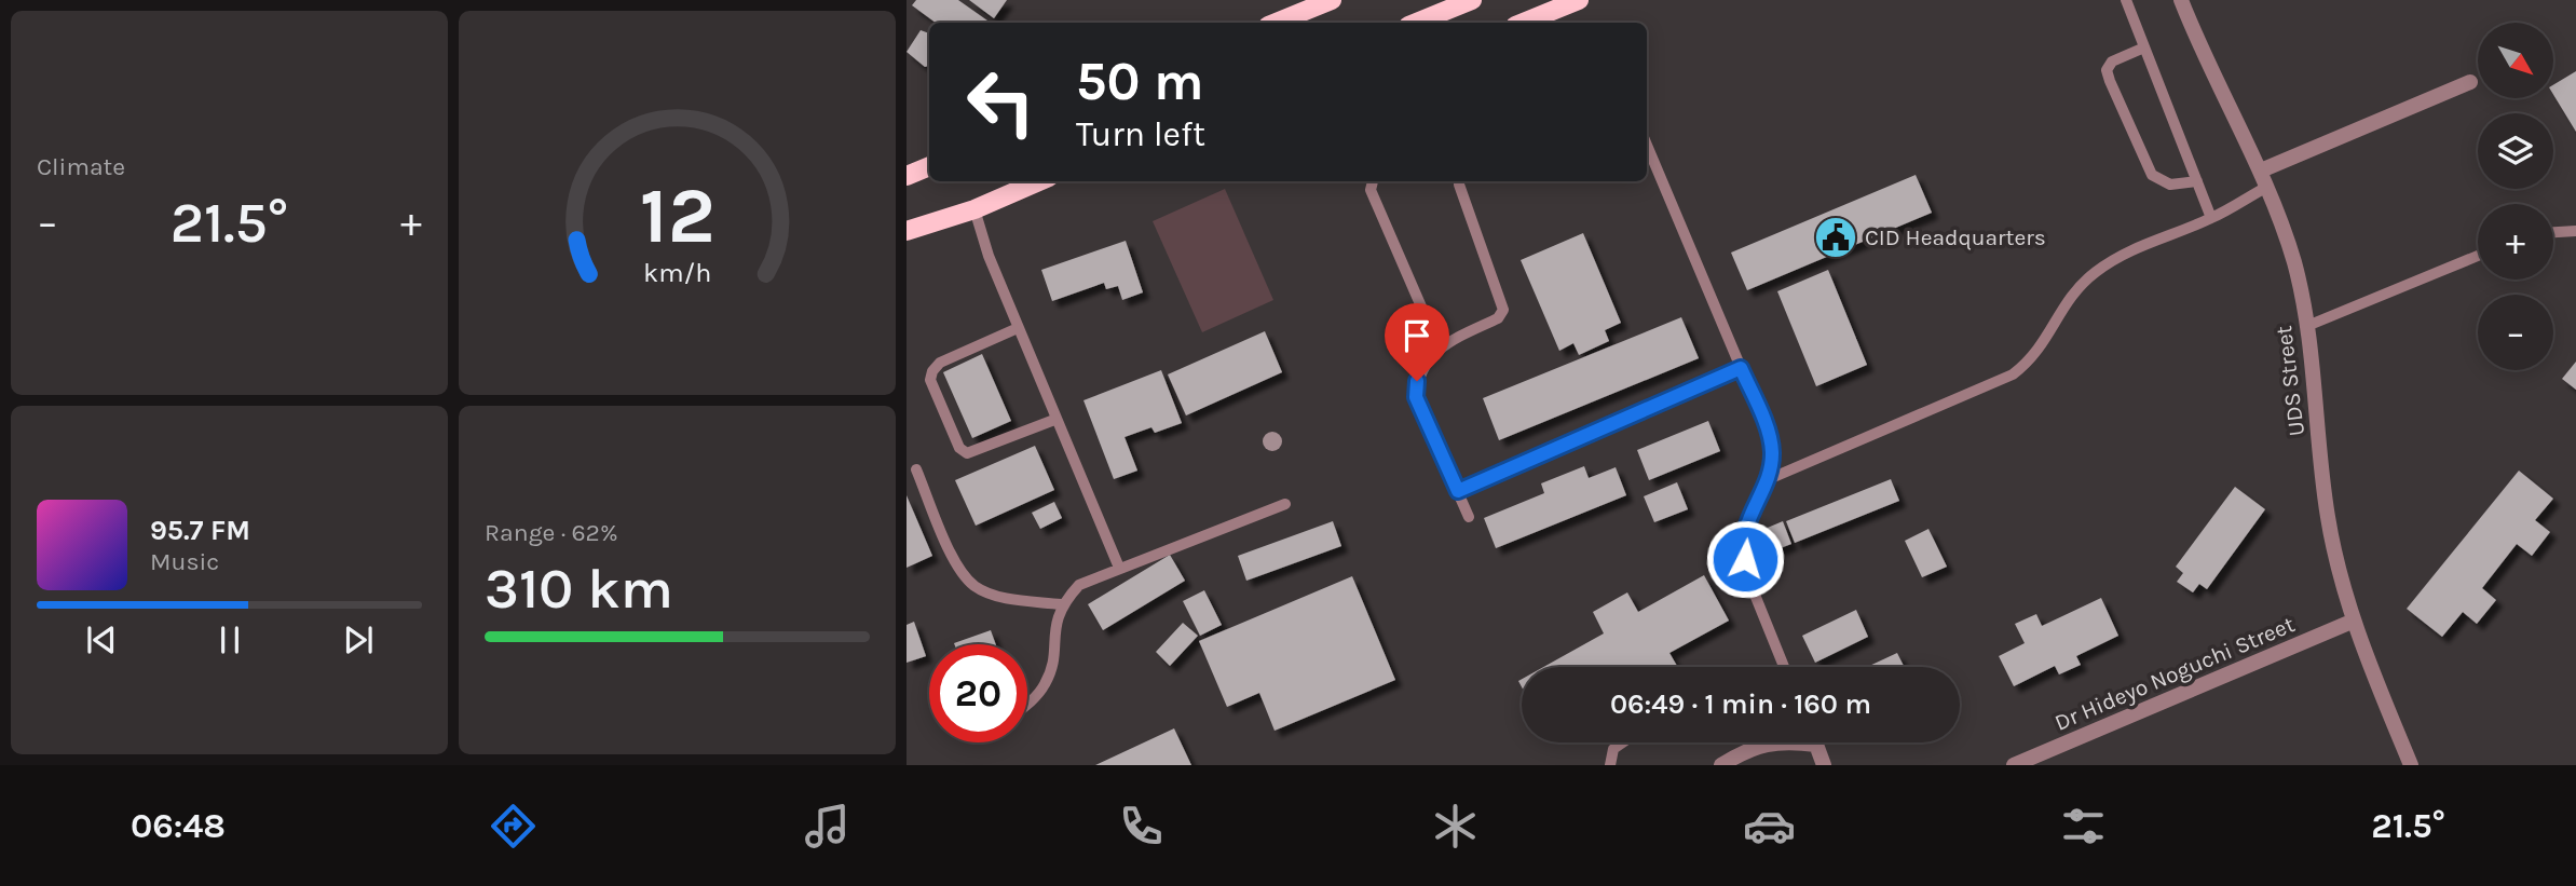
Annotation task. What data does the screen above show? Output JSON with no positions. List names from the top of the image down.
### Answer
{
  "streets": {
    "street": ["UDS Street", "Dr Hideyo Noguchi Street"]
  },
  "crossings": [
    ["UDS Street", "Dr Hideyo Noguchi Street"]
  ],
  "places": {
    "public building": ["CID Headquarters"]
  },
  "north": "bottom right",
  "page": {
    "tile": [
      "Climate",
      ["Range · 62%", "310 km"]
    ],
    "map_buttons": ["+", "−"],
    "turn": ["50 m", "Turn left"],
    "heat": ["−", "21.5°", "+"],
    "song": ["95.7 FM", "Music"],
    "limit": "20",
    "trip": "06:49 · 1 min · 160 m",
    "tabs": ["06:48", "21.5°"],
    "gauge": ["12", "km/h"]
  }
}
